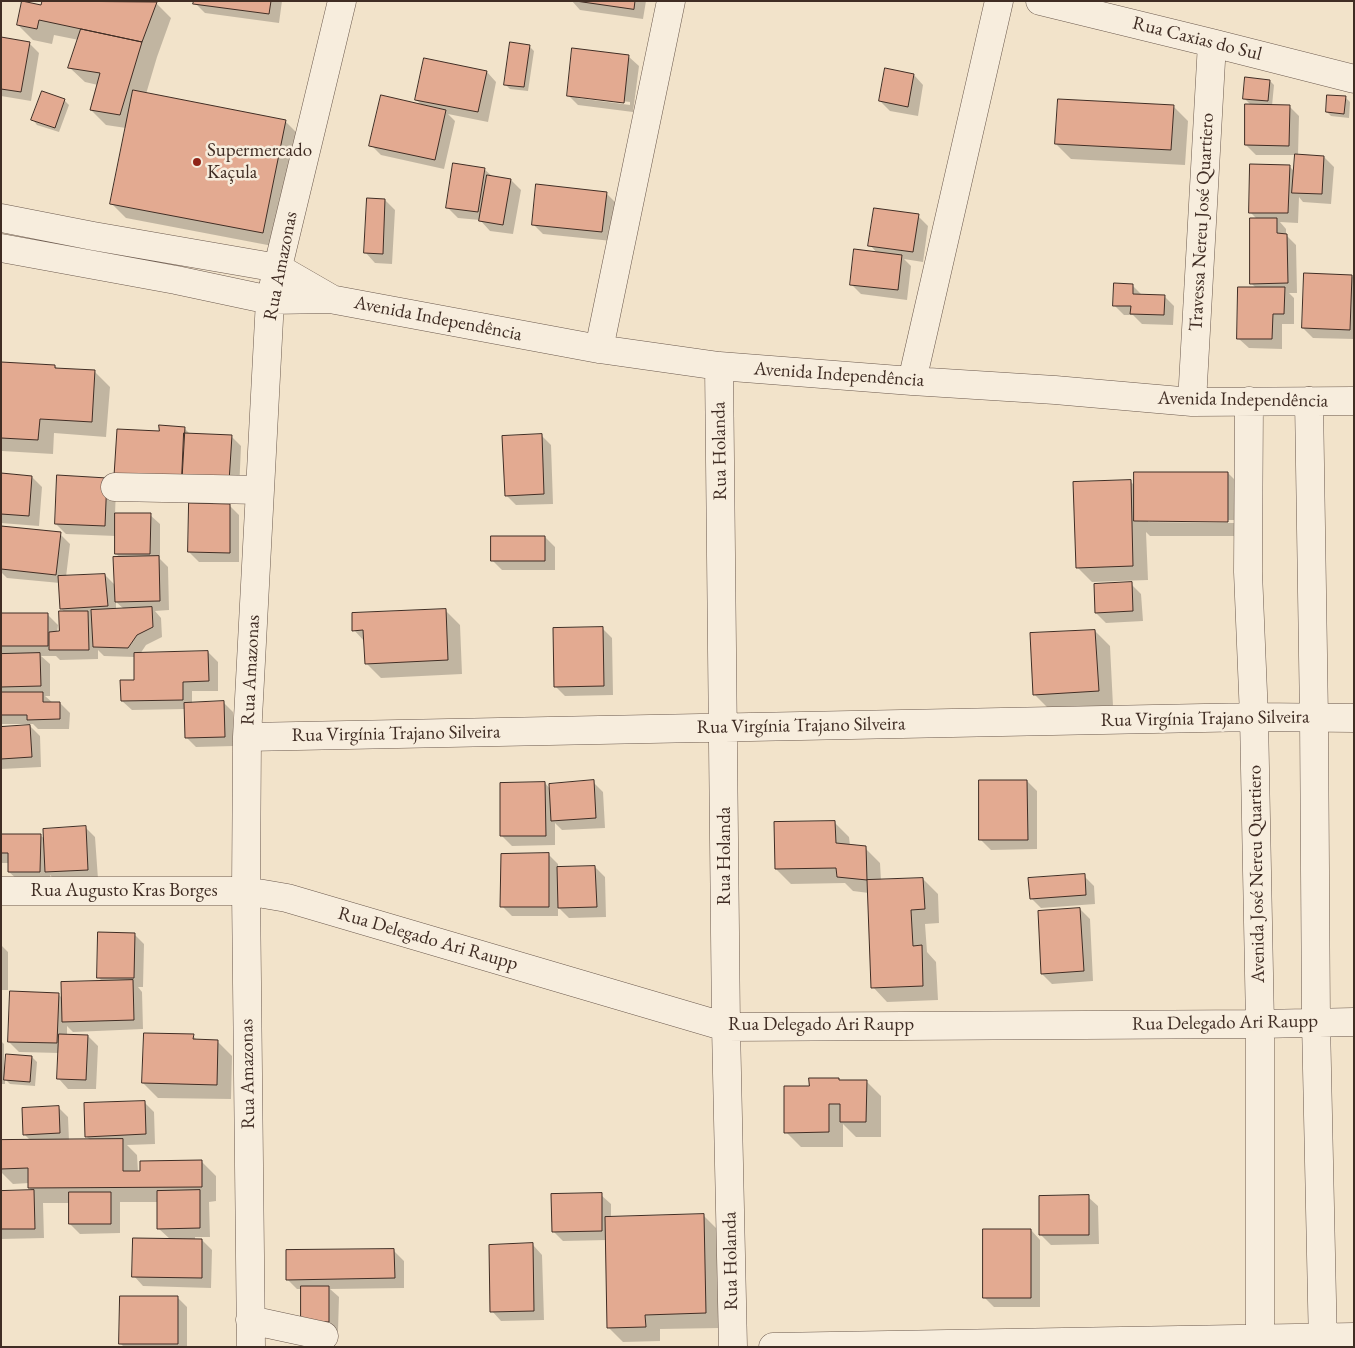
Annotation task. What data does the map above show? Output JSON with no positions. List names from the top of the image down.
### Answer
{
  "streets": {
    "street": [
      "Rua Caxias do Sul",
      "Travessa Nereu José Quartiero",
      "Rua Amazonas",
      "Avenida Independência",
      "Rua Holanda",
      "Rua Virgínia Trajano Silveira",
      "Avenida José Nereu Quartiero",
      "Rua Augusto Kras Borges",
      "Rua Delegado Ari Raupp"
    ]
  },
  "crossings": [
    ["Rua Caxias do Sul", "Travessa Nereu José Quartiero"],
    ["Travessa Nereu José Quartiero", "Avenida Independência"],
    ["Rua Amazonas", "Avenida Independência"],
    ["Rua Amazonas", "Rua Virgínia Trajano Silveira"],
    ["Rua Amazonas", "Rua Augusto Kras Borges"],
    ["Rua Amazonas", "Rua Delegado Ari Raupp"],
    ["Avenida Independência", "Rua Holanda"],
    ["Avenida Independência", "Avenida José Nereu Quartiero"],
    ["Rua Holanda", "Rua Virgínia Trajano Silveira"],
    ["Rua Holanda", "Rua Delegado Ari Raupp"],
    ["Rua Virgínia Trajano Silveira", "Avenida José Nereu Quartiero"],
    ["Avenida José Nereu Quartiero", "Rua Delegado Ari Raupp"],
    ["Rua Augusto Kras Borges", "Rua Delegado Ari Raupp"]
  ],
  "places": ["Supermercado Kaçula"]
}
